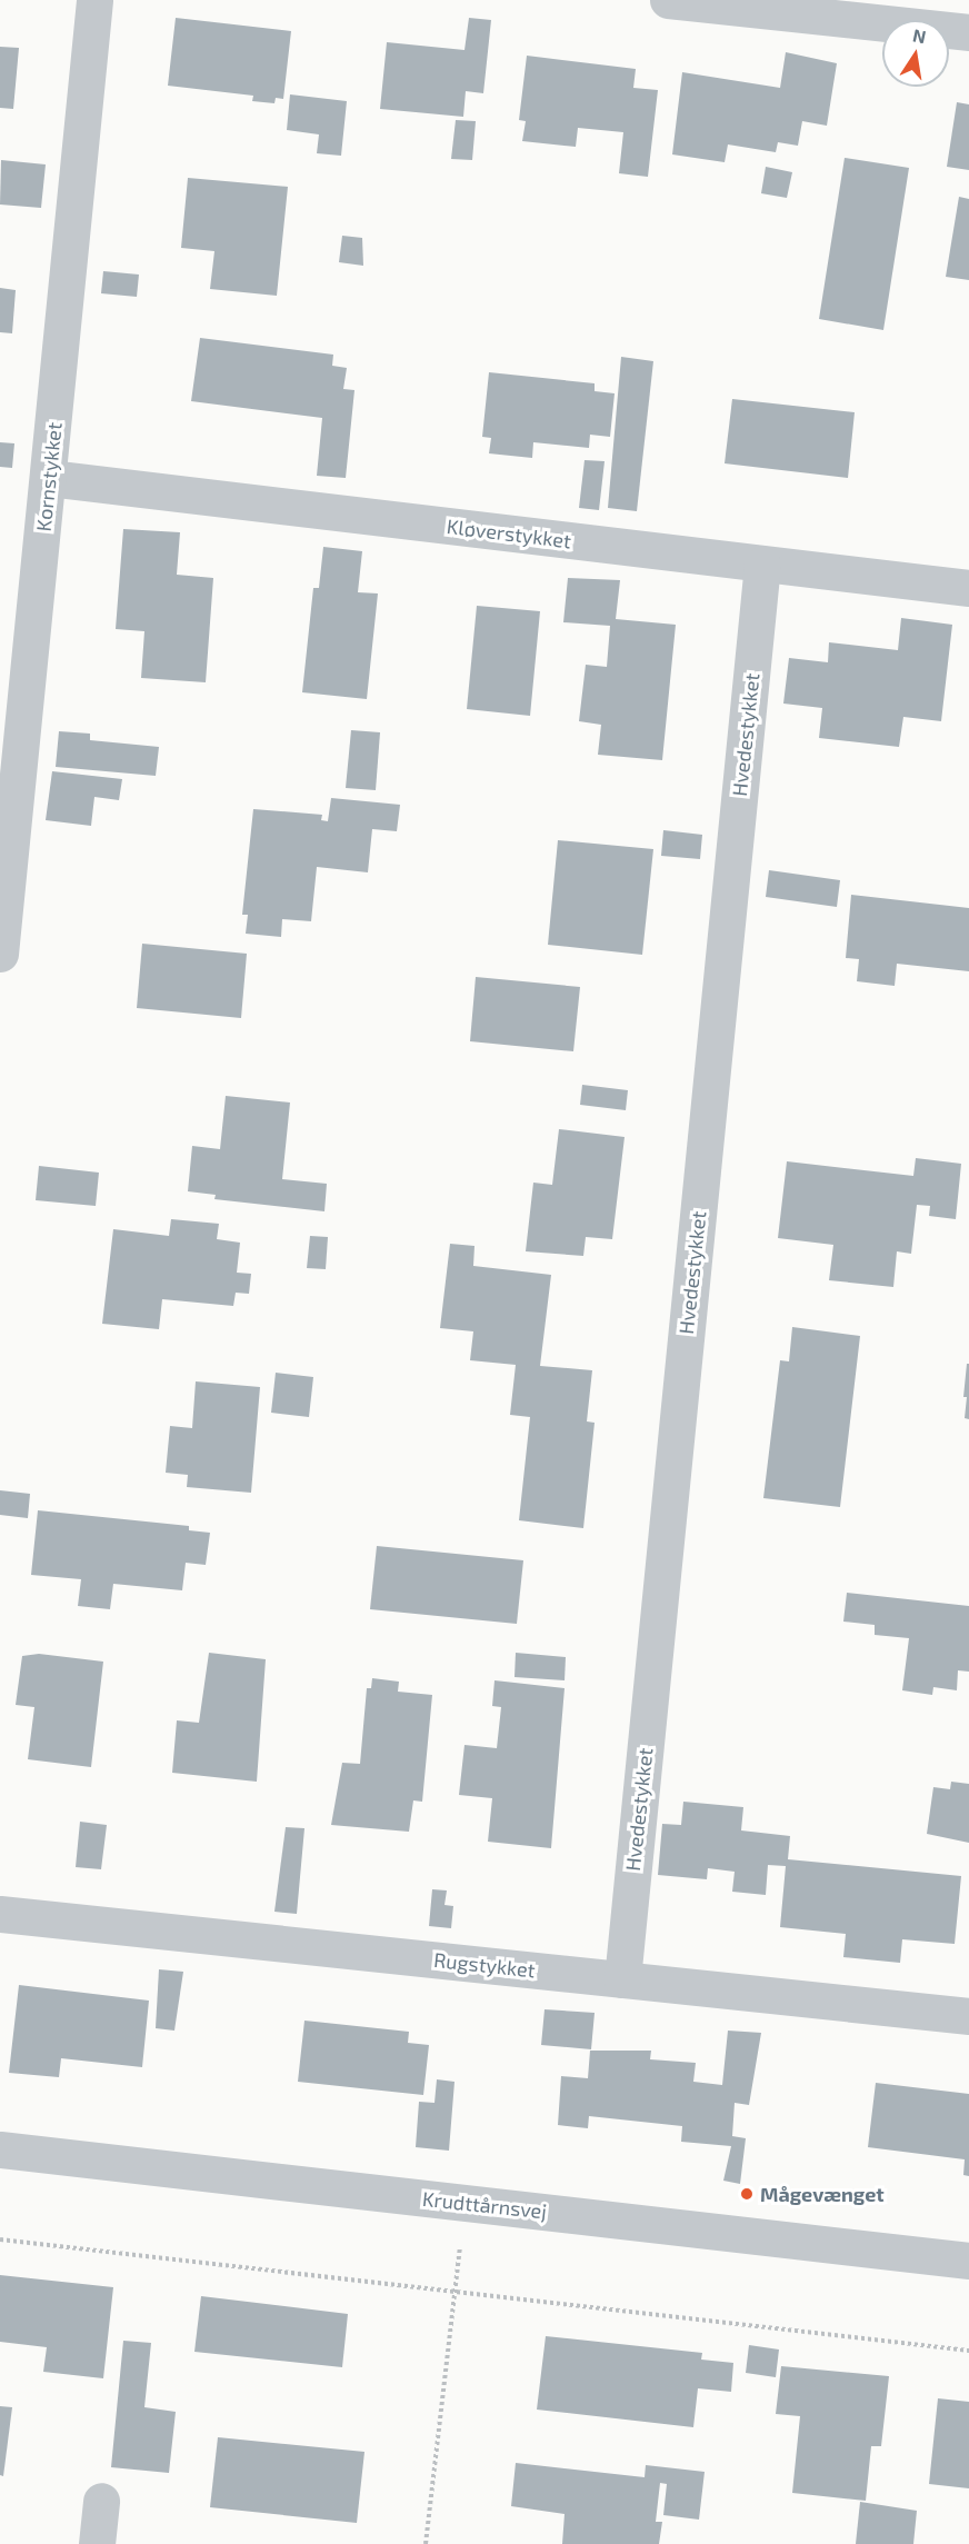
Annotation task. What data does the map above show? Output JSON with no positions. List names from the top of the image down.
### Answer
{
  "streets": {
    "street": [
      "Kornstykket",
      "Kløverstykket",
      "Hvedestykket",
      "Rugstykket",
      "Krudttårnsvej"
    ]
  },
  "crossings": [
    ["Kornstykket", "Kløverstykket"],
    ["Kløverstykket", "Hvedestykket"],
    ["Hvedestykket", "Rugstykket"]
  ],
  "places": ["Mågevænget"],
  "north": "top"
}
